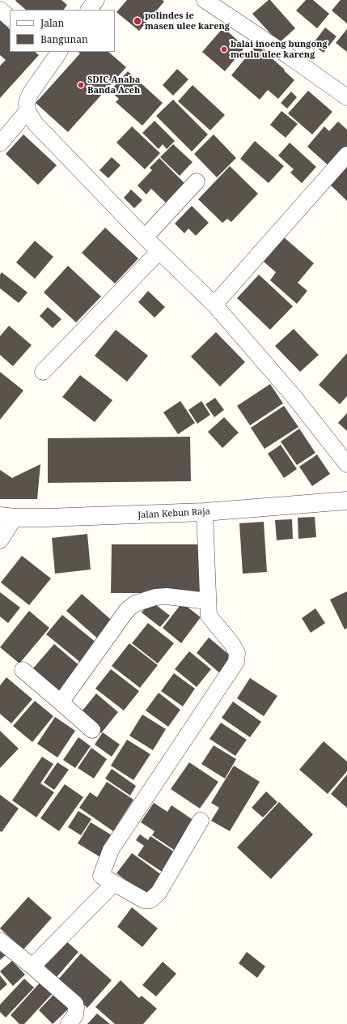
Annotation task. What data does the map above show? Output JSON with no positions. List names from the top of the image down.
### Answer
{
  "streets": {
    "street": ["Jalan Kebun Raja"]
  },
  "places": ["polindes ie masen ulee kareng", "balai inoeng bungong meulu ulee kareng", "SDIC Anaba Banda Aceh"],
  "legend": ["Jalan", "Bangunan"]
}
